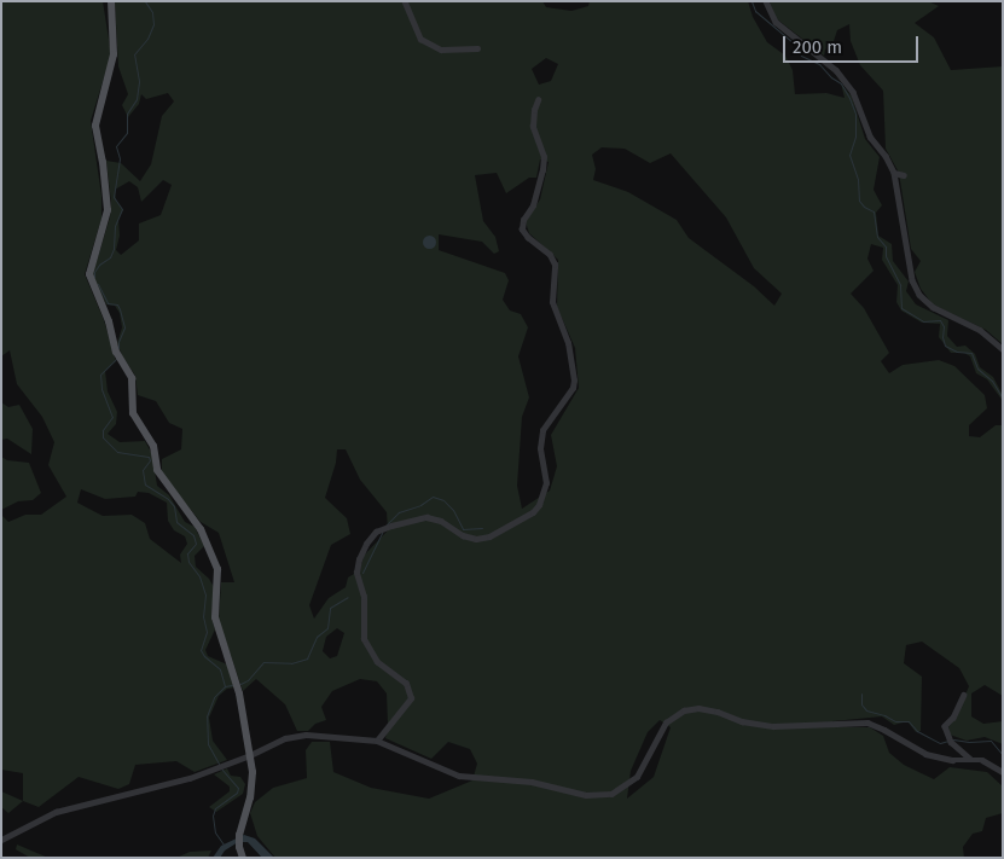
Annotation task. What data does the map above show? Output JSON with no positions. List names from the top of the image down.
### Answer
{
  "scale_bar": "200 m"
}
